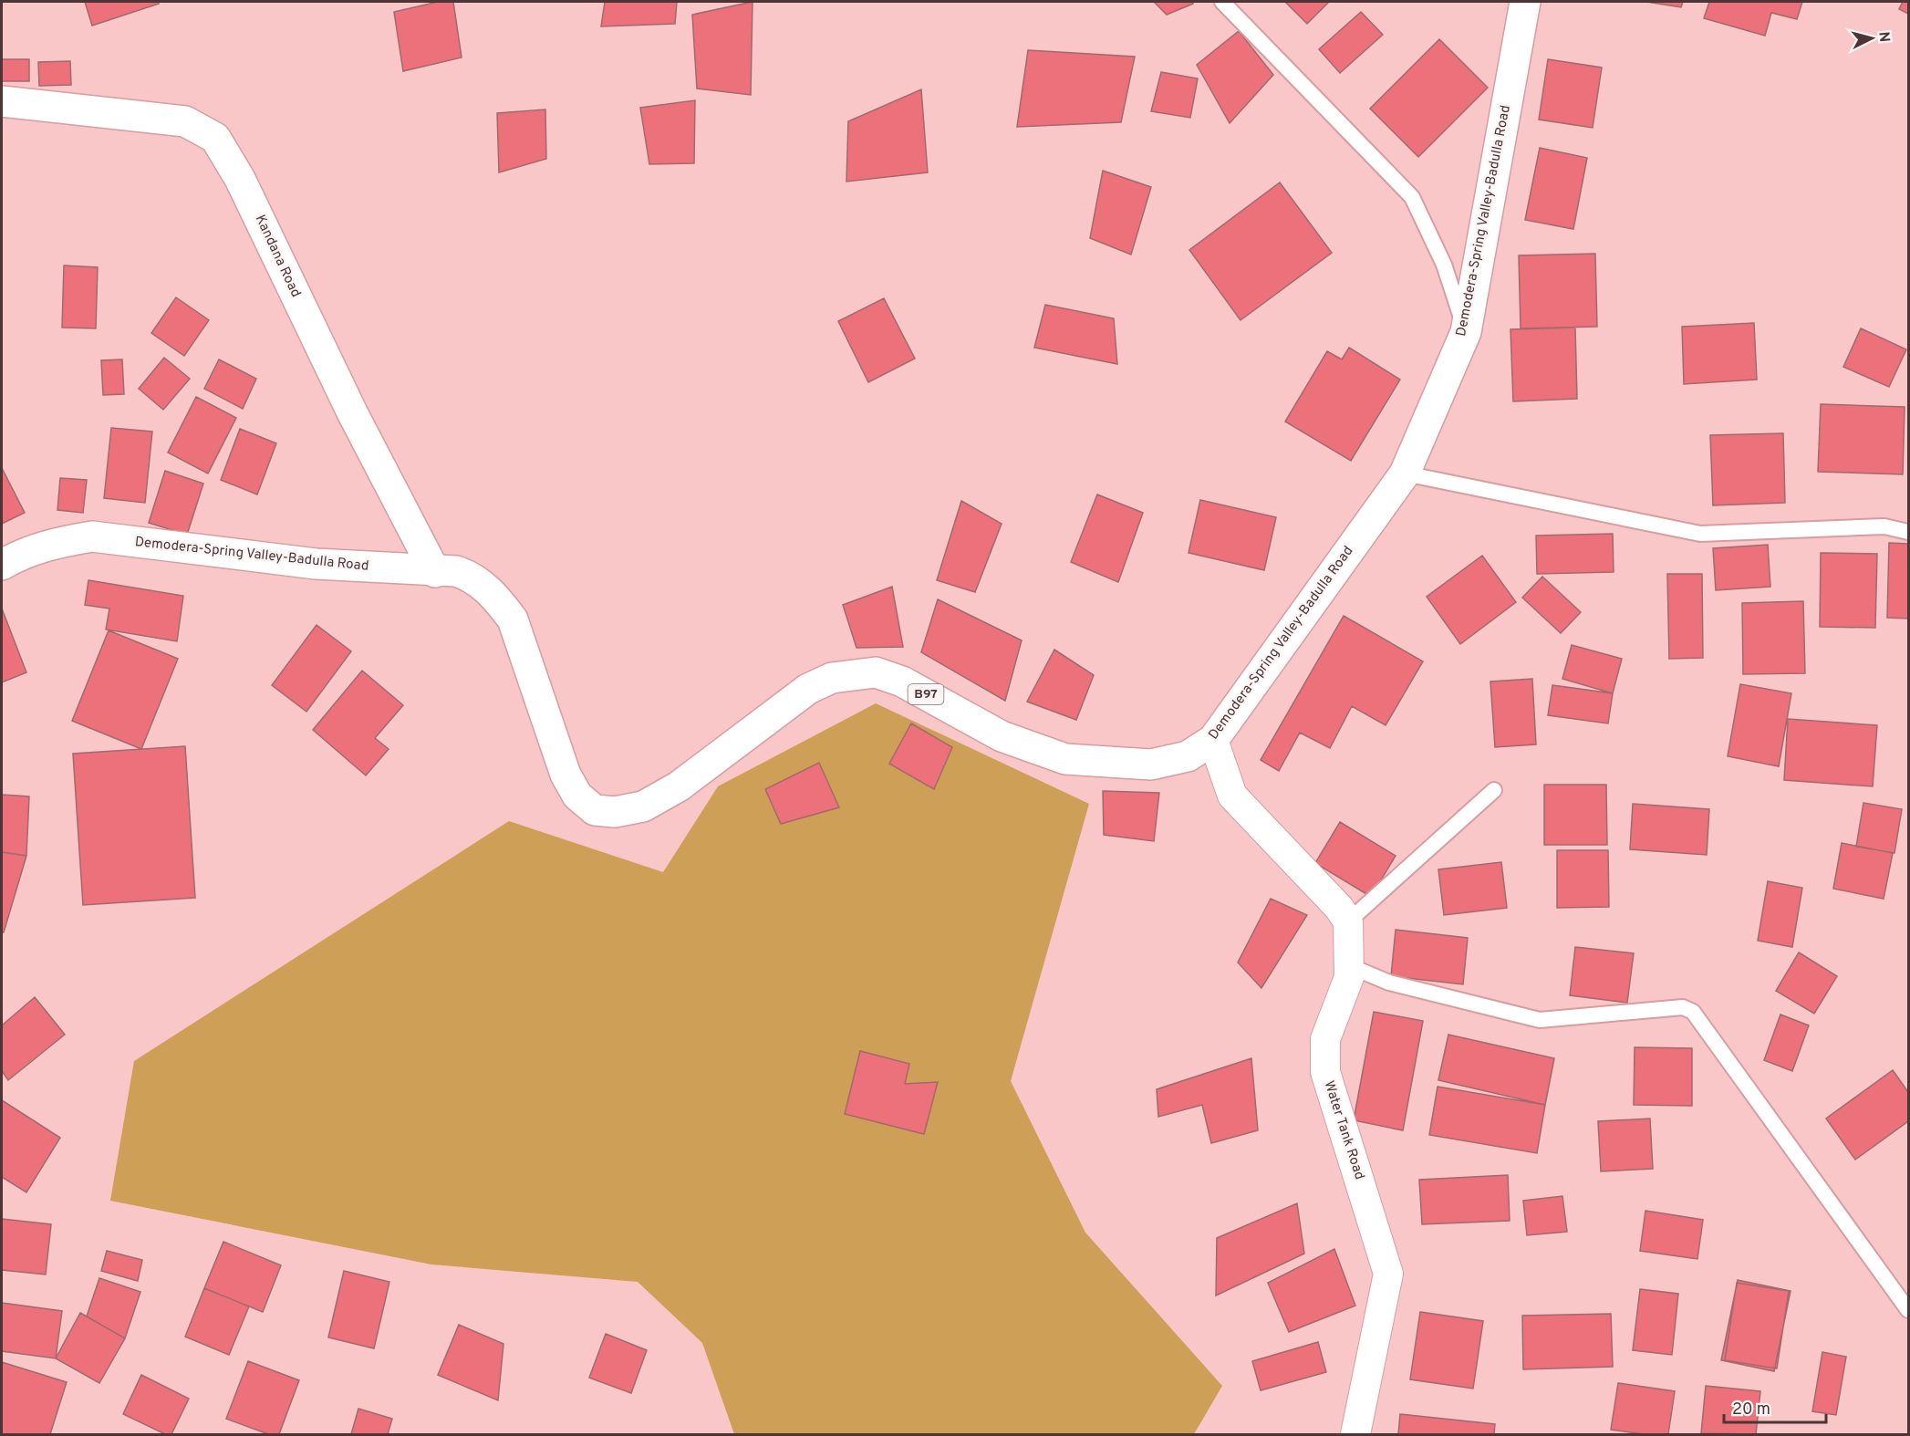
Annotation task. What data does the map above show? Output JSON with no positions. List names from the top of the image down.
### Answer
{
  "streets": {
    "main road": ["Demodera-Spring Valley-Badulla Road", "Kandana Road", "B97"],
    "street": ["Water Tank Road"]
  },
  "crossings": [
    ["Demodera-Spring Valley-Badulla Road", "Kandana Road"]
  ],
  "scale_bar": "20 m",
  "north": "right"
}
